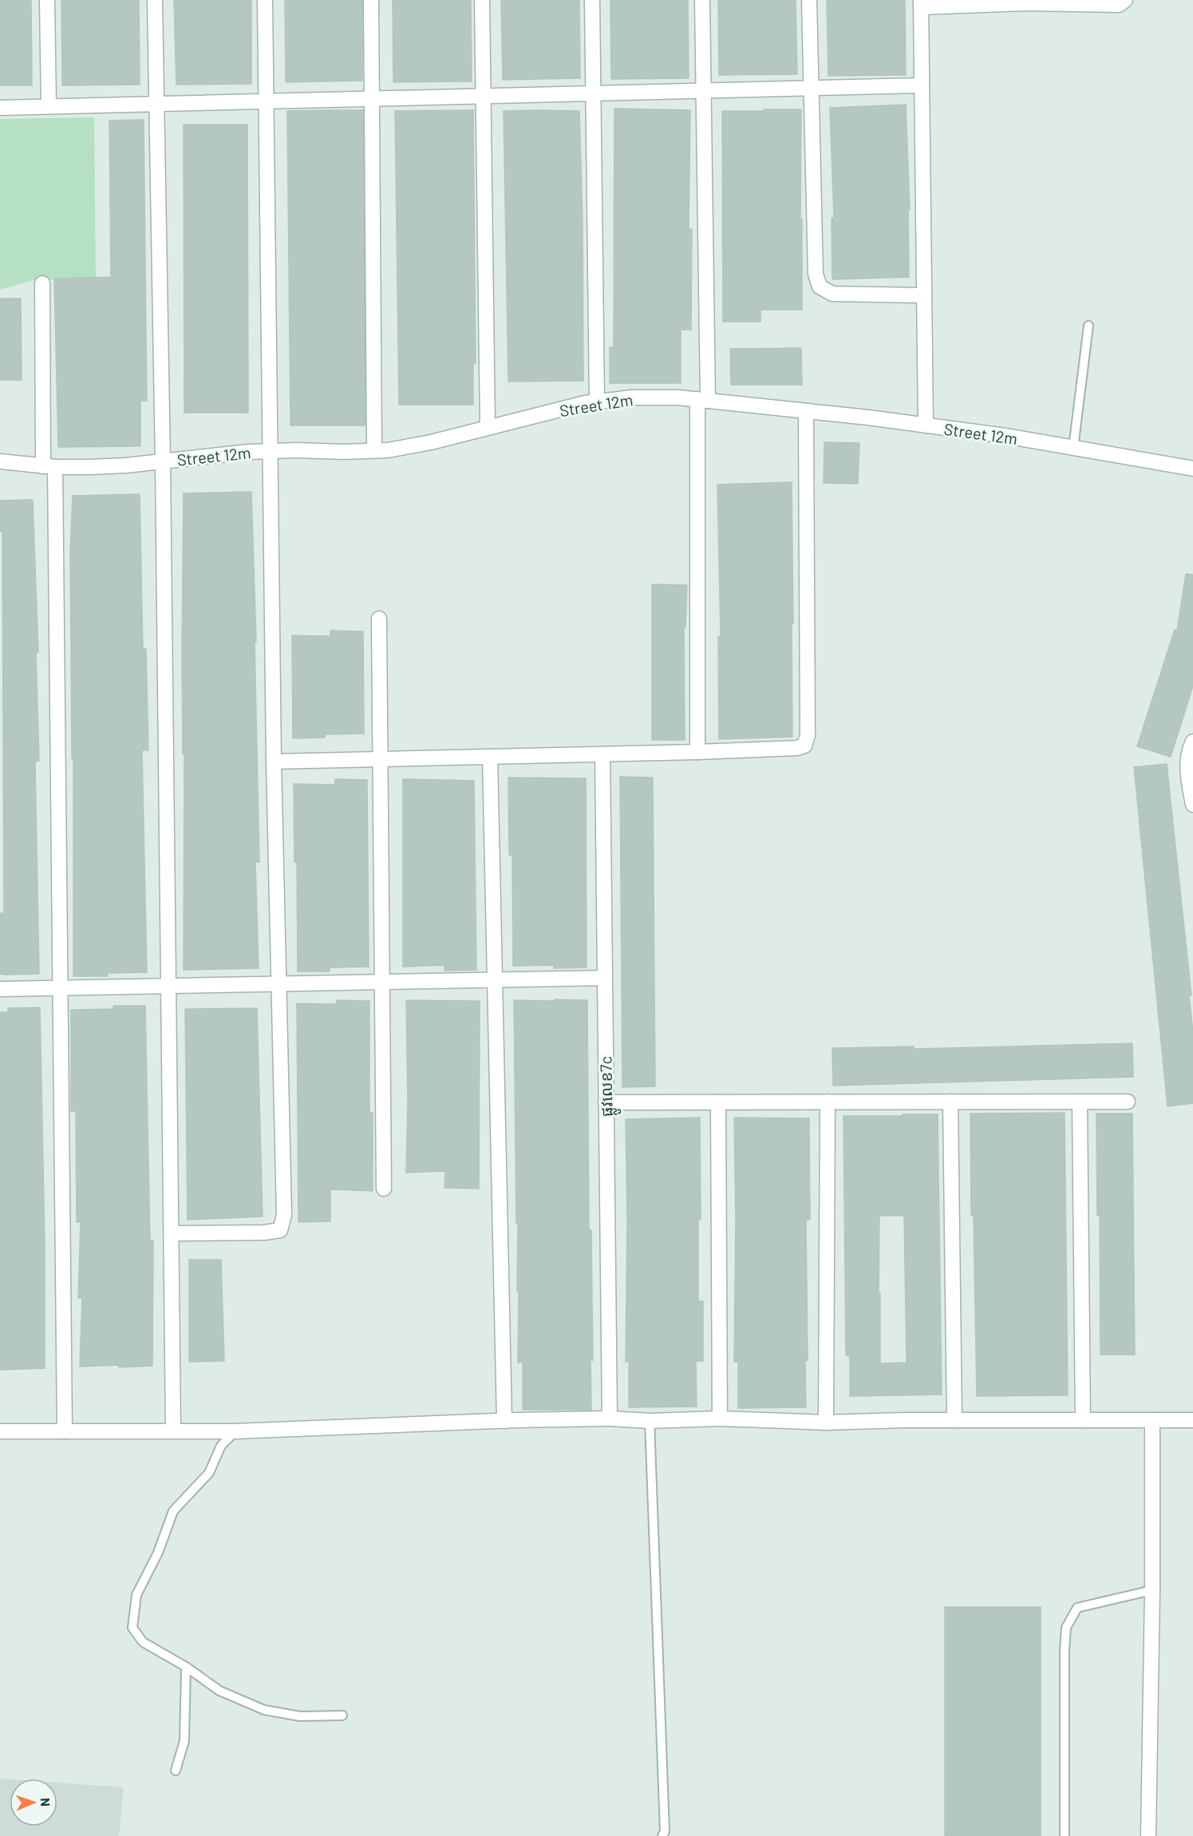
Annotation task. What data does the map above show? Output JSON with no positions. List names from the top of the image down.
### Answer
{
  "streets": {
    "street": ["Street 12m", "ផ្លូវលេខ7c"]
  },
  "north": "right"
}
